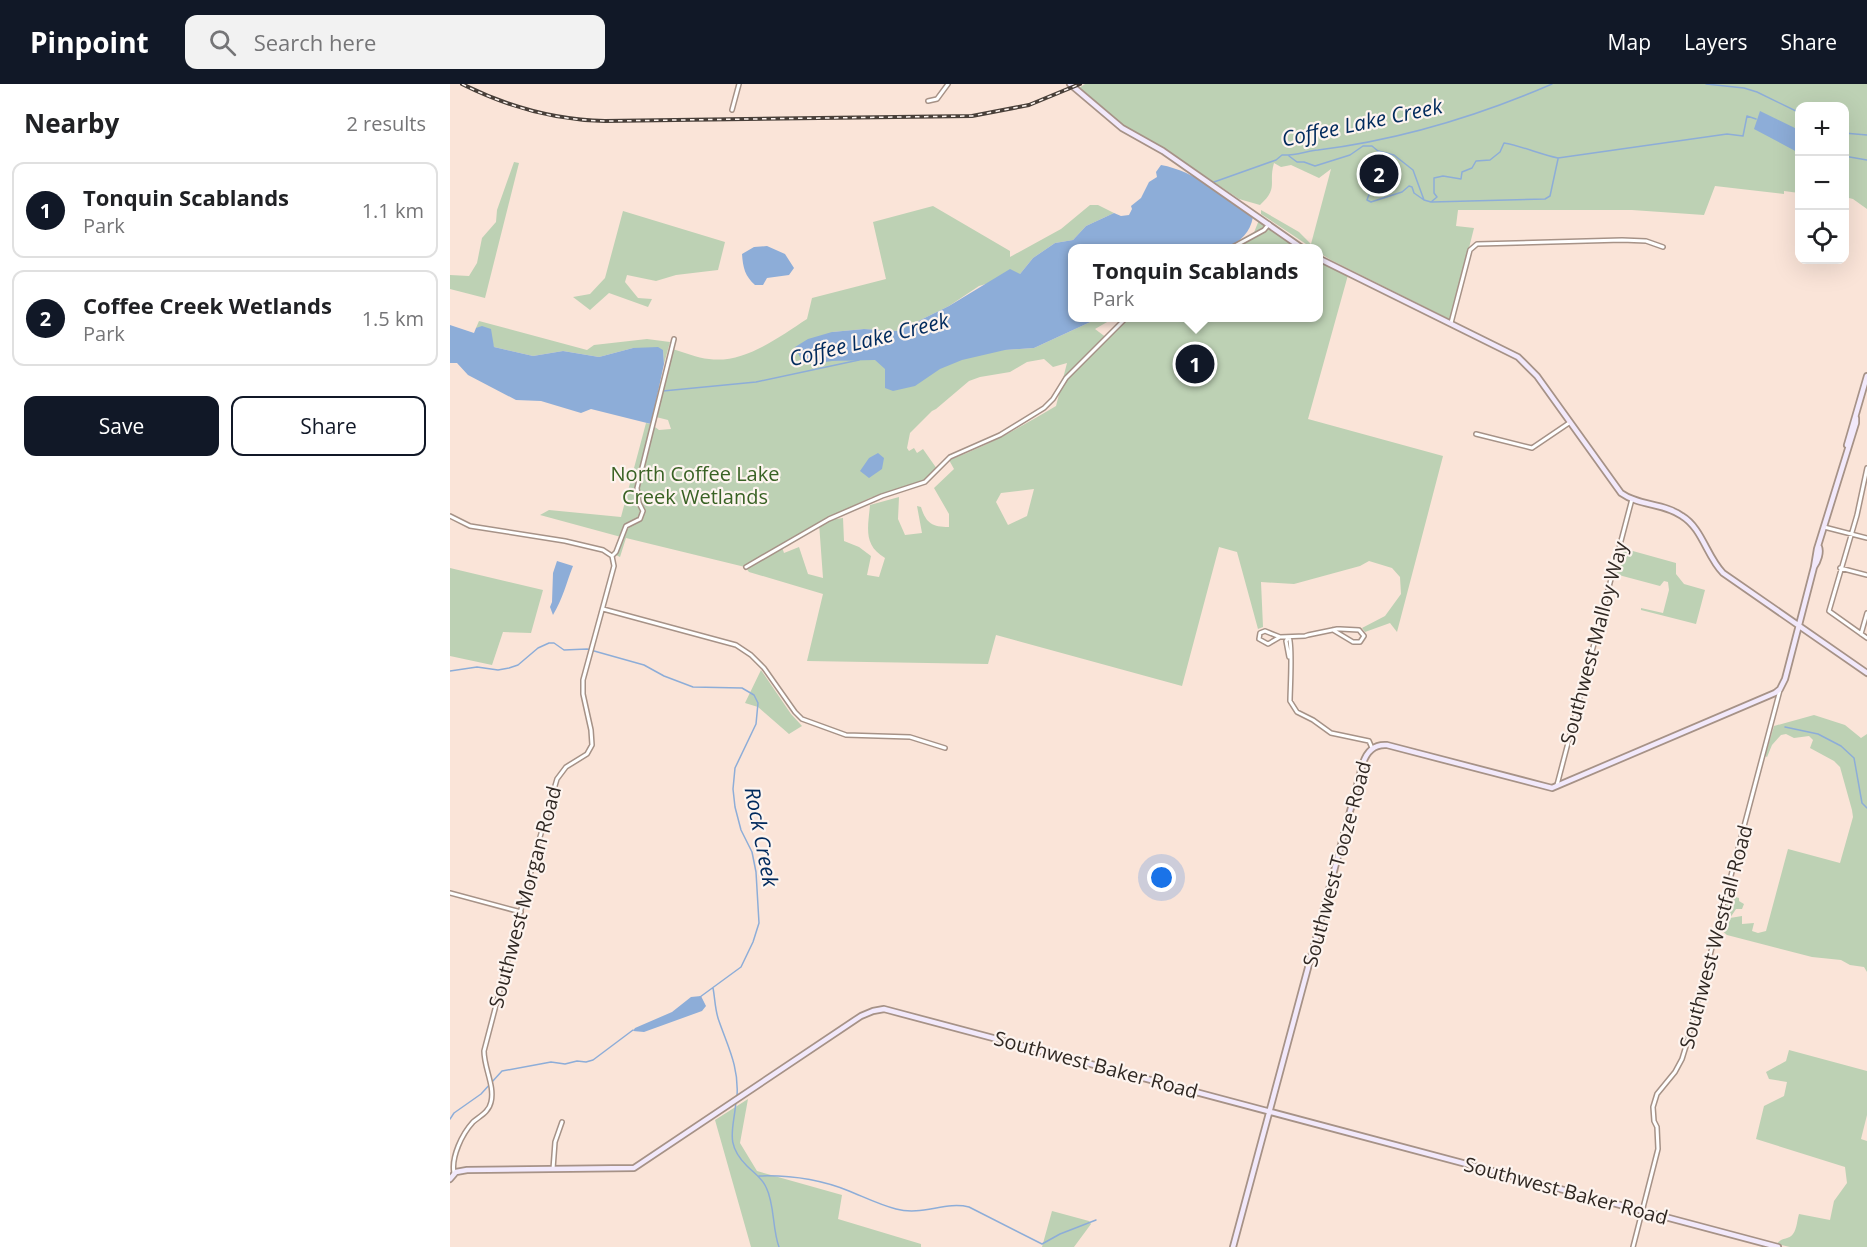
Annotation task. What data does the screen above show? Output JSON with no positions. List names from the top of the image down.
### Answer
{
  "streets": {
    "main road": ["Southwest Tooze Road", "Southwest Baker Road"],
    "street": ["Southwest Malloy Way", "Southwest Morgan Road", "Southwest Westfall Road"]
  },
  "crossings": [
    ["Southwest Malloy Way", "Southwest Tooze Road"],
    ["Southwest Tooze Road", "Southwest Baker Road"],
    ["Southwest Morgan Road", "Southwest Baker Road"],
    ["Southwest Westfall Road", "Southwest Baker Road"]
  ],
  "water": ["Coffee Lake Creek", "Rock Creek"],
  "parks": ["North Coffee Lake Creek Wetlands"],
  "page": {
    "header": "Pinpoint",
    "search": "Search here",
    "nav": ["Map", "Layers", "Share"],
    "heading": ["Nearby", "2 results"],
    "map_buttons": ["+", "−"],
    "pins": ["2", "1"],
    "list": [
      {
        "mark": "1",
        "name": "Tonquin Scablands",
        "note": "Park",
        "value": "1.1 km"
      },
      {
        "mark": "2",
        "name": "Coffee Creek Wetlands",
        "note": "Park",
        "value": "1.5 km"
      }
    ],
    "popup": ["Tonquin Scablands", "Park"],
    "buttons": ["Save", "Share"]
  }
}
